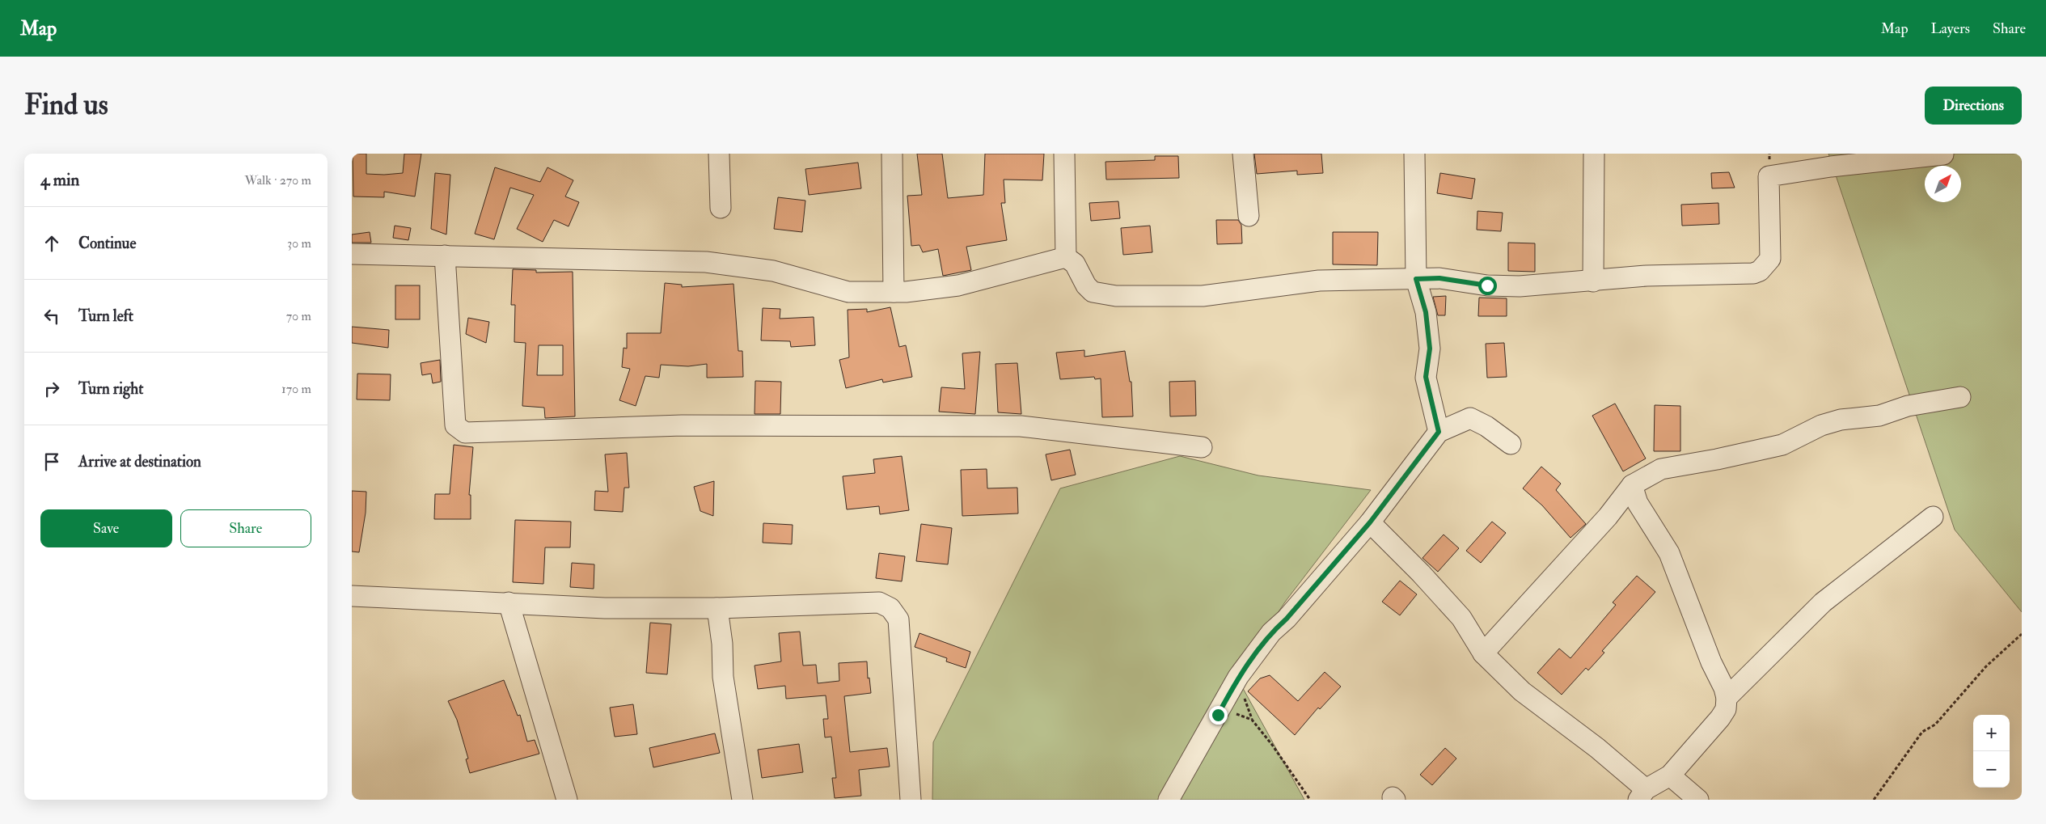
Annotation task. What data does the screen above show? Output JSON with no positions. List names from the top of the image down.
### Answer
{
  "north": "top right",
  "page": {
    "header": "Map",
    "nav": ["Map", "Layers", "Share"],
    "buttons": [
      "Directions",
      ["Save", "Share"]
    ],
    "title": "Find us",
    "heading": ["4 min", "Walk · 270 m"],
    "list": [
      ["Continue", "30 m"],
      ["Turn left", "70 m"],
      ["Turn right", "170 m"],
      "Arrive at destination"
    ],
    "map_buttons": ["+", "−"]
  }
}
